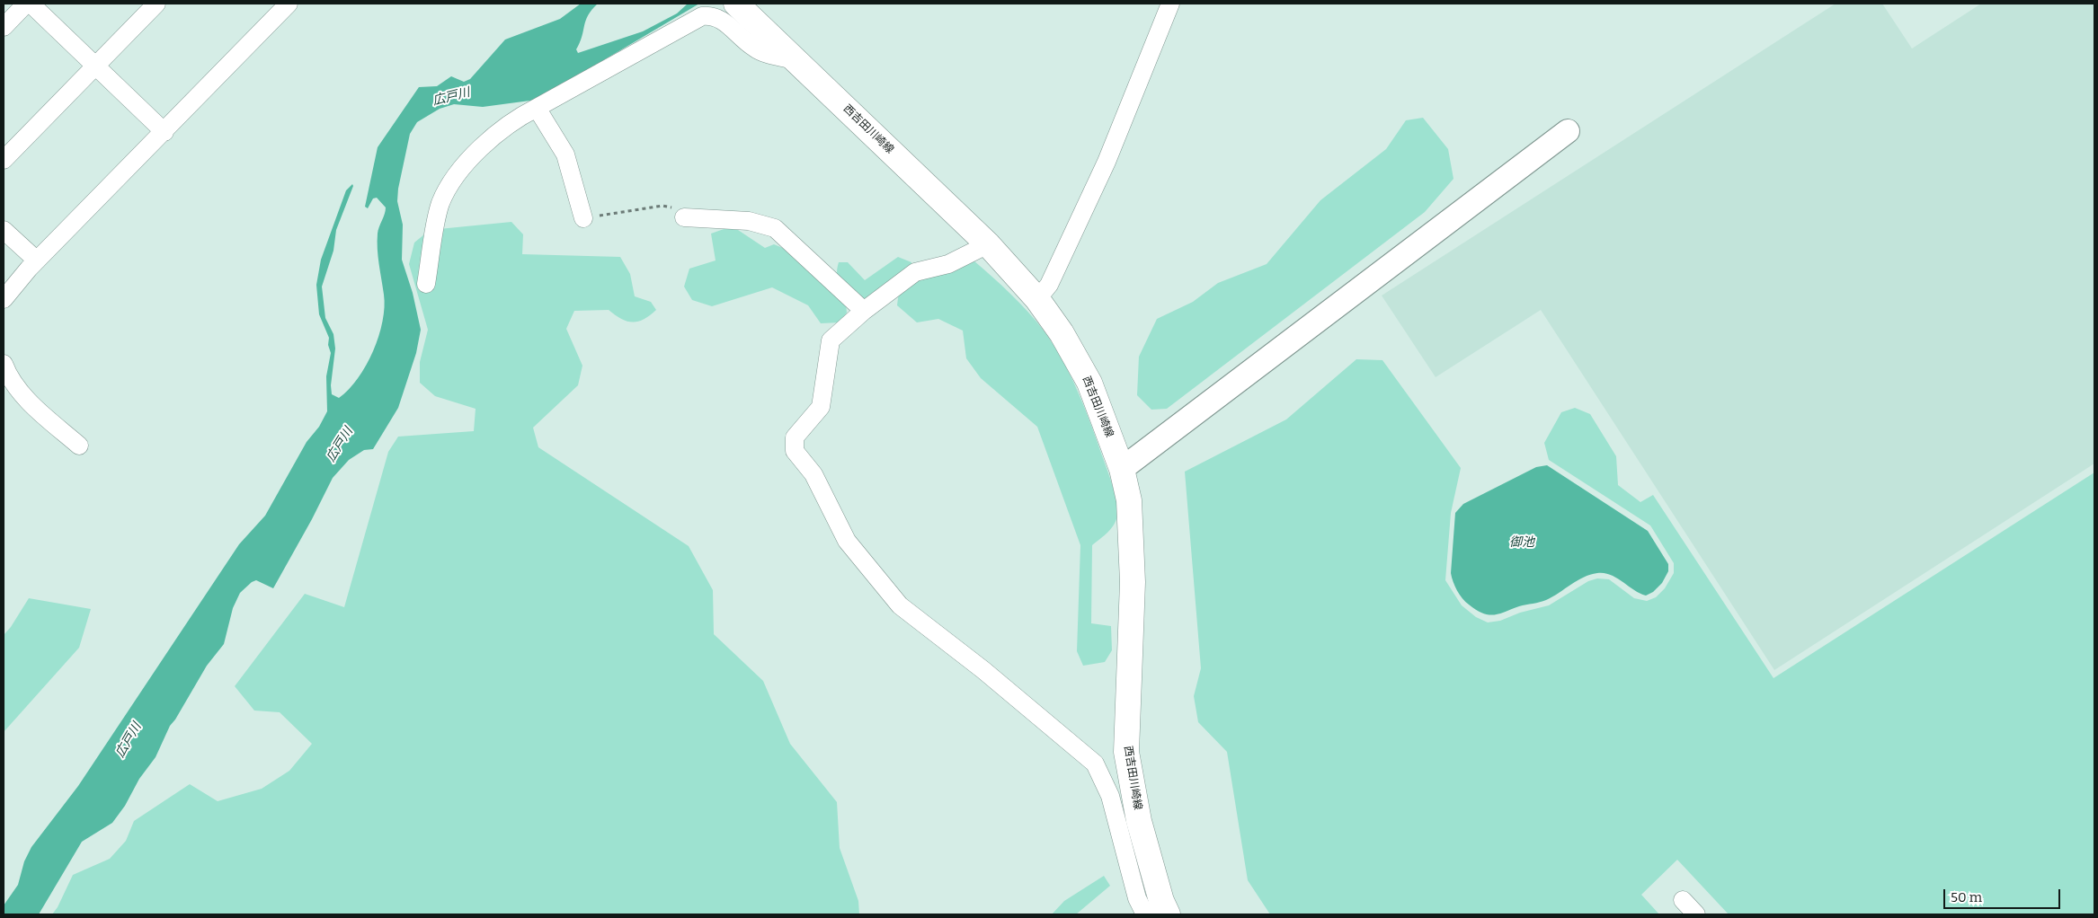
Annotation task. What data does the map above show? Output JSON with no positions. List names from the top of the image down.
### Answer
{
  "streets": {
    "main road": ["西吉田川崎線"]
  },
  "water": ["広戸川", "御池"],
  "scale_bar": "50 m"
}
